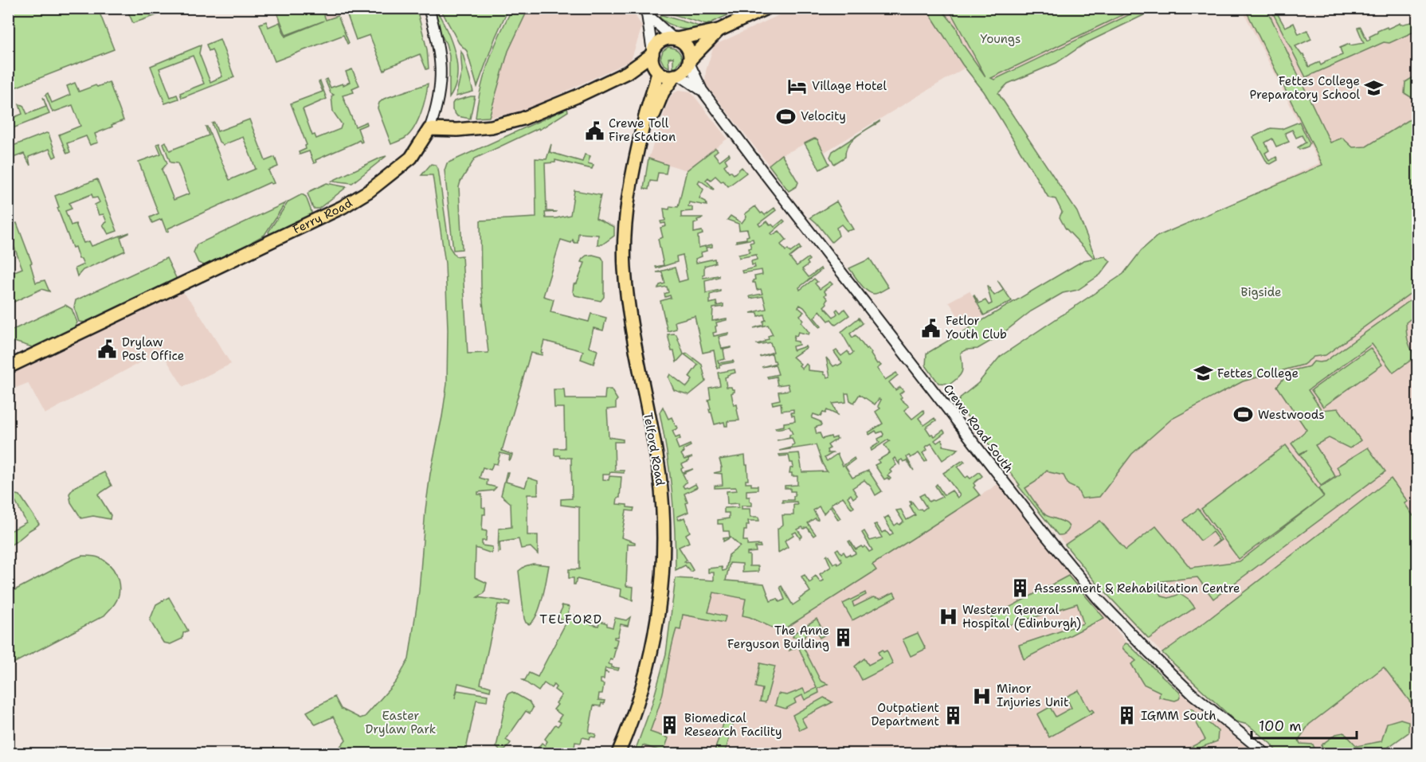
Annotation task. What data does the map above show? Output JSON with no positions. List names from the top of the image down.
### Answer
{
  "streets": {
    "main road": ["Ferry Road", "Telford Road"],
    "street": ["Crewe Road South"]
  },
  "crossings": [
    ["Crewe Road South", "Telford Road"]
  ],
  "districts": ["TELFORD"],
  "parks": ["Youngs", "Bigside", "Easter Drylaw Park"],
  "places": {
    "hotel": ["Village Hotel"],
    "school or university": ["Fettes College Preparatory School", "Fettes College"],
    "sports": ["Velocity", "Westwoods"],
    "public building": ["Crewe Toll Fire Station", "Fetlor Youth Club", "Drylaw Post Office"],
    "building": [
      "Assessment & Rehabilitation Centre",
      "The Anne Ferguson Building",
      "Outpatient Department",
      "IGMM South",
      "Biomedical Research Facility"
    ],
    "hospital": ["Western General Hospital (Edinburgh)", "Minor Injuries Unit"]
  },
  "scale_bar": "100 m"
}
